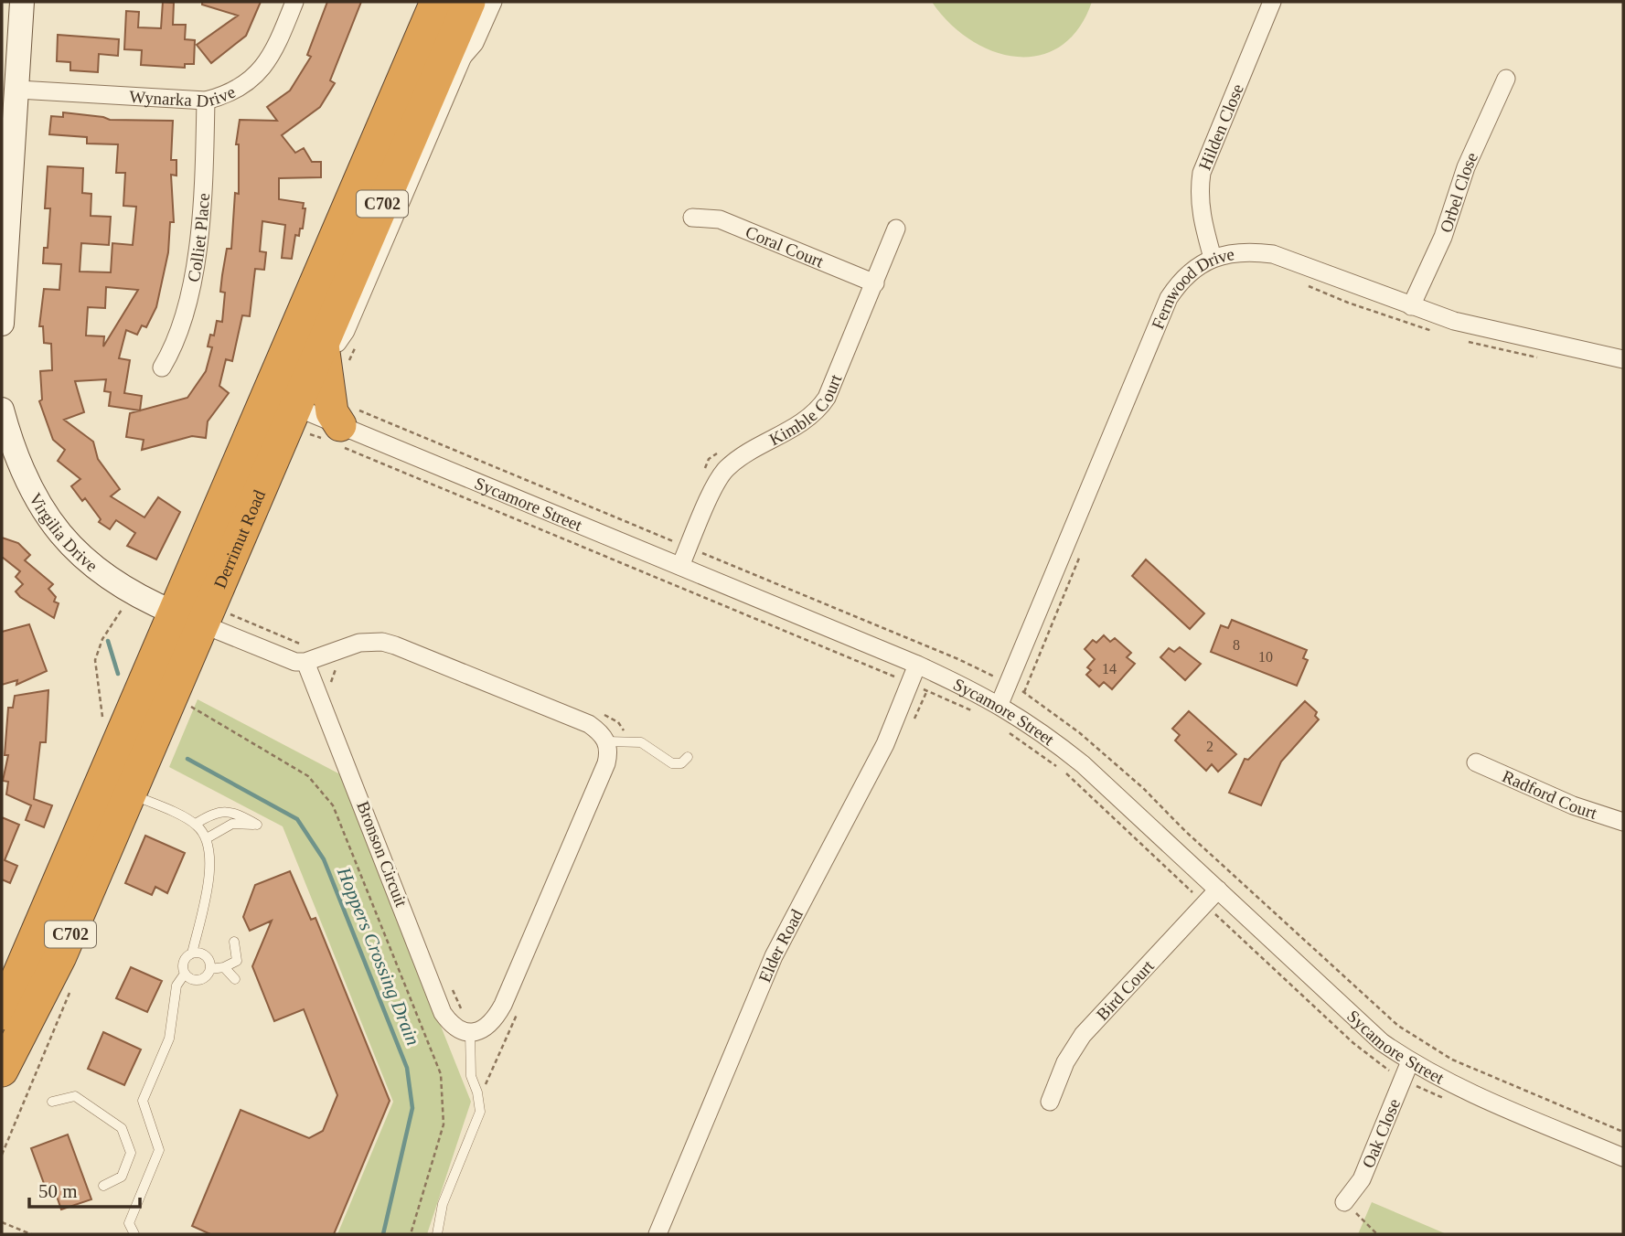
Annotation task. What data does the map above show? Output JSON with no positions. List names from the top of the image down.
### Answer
{
  "streets": {
    "highway": ["C702", "Derrimut Road"],
    "street": [
      "Wynarka Drive",
      "Hilden Close",
      "Orbel Close",
      "Colliet Place",
      "Coral Court",
      "Fernwood Drive",
      "Kimble Court",
      "Sycamore Street",
      "Virgilia Drive",
      "Radford Court",
      "Bronson Circuit",
      "Elder Road",
      "Bird Court",
      "Oak Close"
    ]
  },
  "crossings": [
    ["Wynarka Drive", "Colliet Place"],
    ["Hilden Close", "Fernwood Drive"],
    ["Orbel Close", "Fernwood Drive"],
    ["Coral Court", "Kimble Court"],
    ["Fernwood Drive", "Sycamore Street"],
    ["Kimble Court", "Sycamore Street"],
    ["Sycamore Street", "Derrimut Road"],
    ["Sycamore Street", "Elder Road"],
    ["Sycamore Street", "Bird Court"],
    ["Sycamore Street", "Oak Close"],
    ["Virgilia Drive", "Derrimut Road"]
  ],
  "water": ["Hoppers Crossing Drain"],
  "house_numbers": [
    "8",
    "10",
    "14",
    "2"
  ],
  "scale_bar": "50 m"
}
